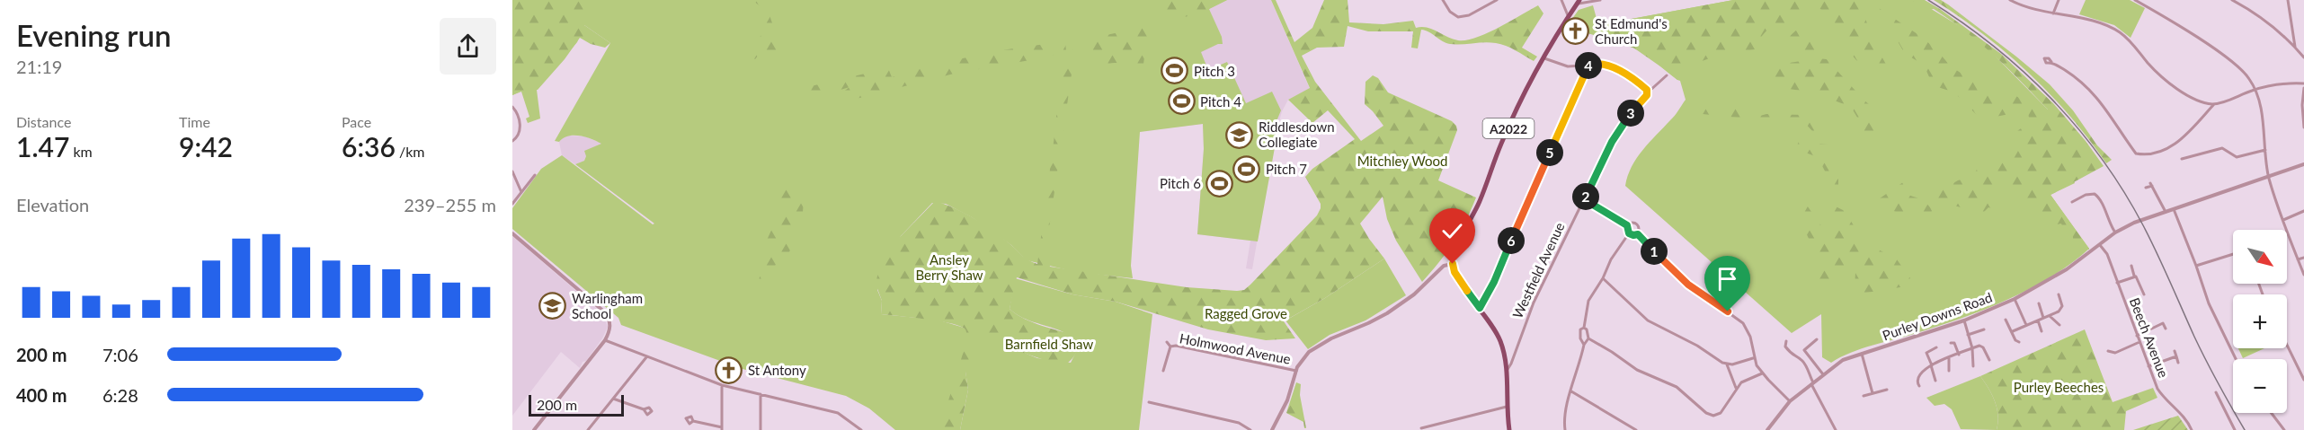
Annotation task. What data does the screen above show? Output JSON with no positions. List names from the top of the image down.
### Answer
{
  "streets": {
    "main road": ["A2022"],
    "street": [
      "Westfield Avenue",
      "Purley Downs Road",
      "Beech Avenue",
      "Holmwood Avenue"
    ]
  },
  "crossings": [
    ["Purley Downs Road", "Beech Avenue"]
  ],
  "parks": [
    "Mitchley Wood",
    "Ansley Berry Shaw",
    "Ragged Grove",
    "Barnfield Shaw",
    "Purley Beeches"
  ],
  "places": {
    "church": ["St Edmund's Church", "St Antony"],
    "sports": [
      "Pitch 3",
      "Pitch 4",
      "Pitch 7",
      "Pitch 6"
    ],
    "school or university": ["Riddlesdown Collegiate", "Warlingham School"]
  },
  "scale_bar": "200 m",
  "north": "bottom right",
  "page": {
    "heading": ["Evening run", "21:19"],
    "pins": [
      "4",
      "3",
      "5",
      "2",
      "6",
      "1"
    ],
    "stats": [
      ["Distance", "1.47 km"],
      ["Time", "9:42"],
      ["Pace", "6:36 /km"]
    ],
    "chart": ["Elevation", "239–255 m"],
    "map_buttons": ["+", "−"],
    "list": [
      {
        "name": "200 m",
        "note": "7:06"
      },
      {
        "name": "400 m",
        "note": "6:28"
      }
    ],
    "scale": "200 m"
  }
}
